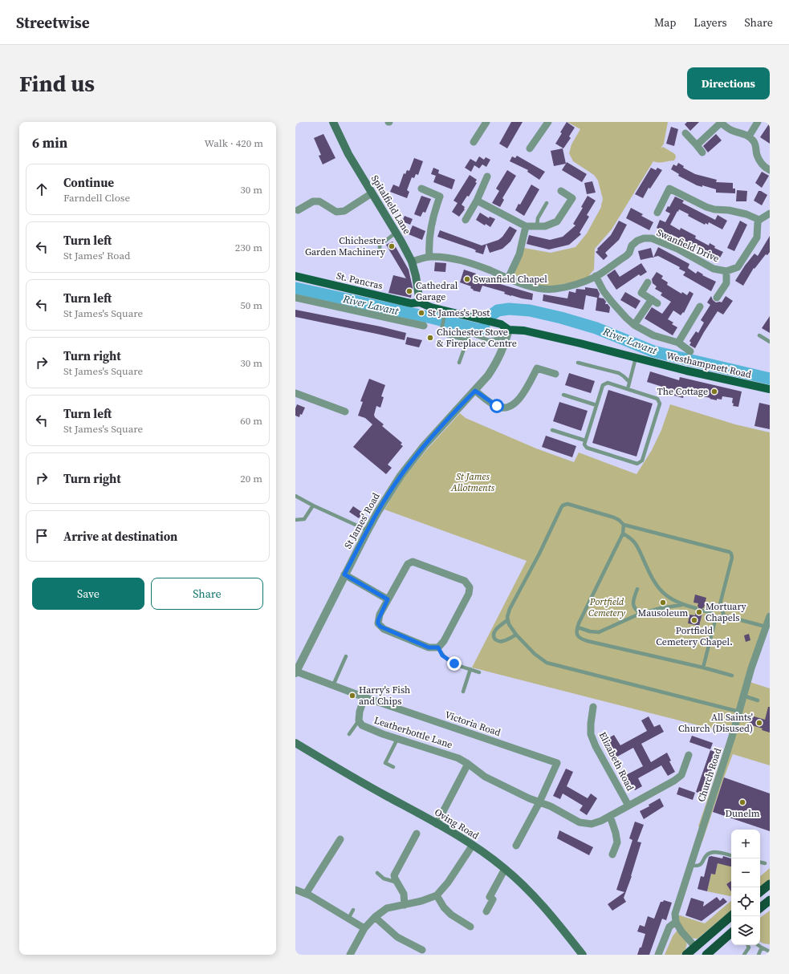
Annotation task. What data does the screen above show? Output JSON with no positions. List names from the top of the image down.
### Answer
{
  "streets": {
    "main road": [
      "Spitalfield Lane",
      "St. Pancras",
      "Westhampnett Road",
      "Oving Road"
    ],
    "street": [
      "Swanfield Drive",
      "St James' Road",
      "Victoria Road",
      "Leatherbottle Lane",
      "Elizabeth Road",
      "Church Road"
    ]
  },
  "crossings": [
    ["Spitalfield Lane", "Swanfield Drive"],
    ["Spitalfield Lane", "St. Pancras"],
    ["Spitalfield Lane", "Westhampnett Road"],
    ["St. Pancras", "Westhampnett Road"],
    ["Westhampnett Road", "St James' Road"],
    ["St James' Road", "Victoria Road"],
    ["Victoria Road", "Leatherbottle Lane"],
    ["Victoria Road", "Elizabeth Road"],
    ["Leatherbottle Lane", "Elizabeth Road"]
  ],
  "water": ["River Lavant"],
  "parks": ["St James Allotments", "Portfield Cemetery"],
  "places": [
    "Chichester Garden Machinery",
    "Swanfield Chapel",
    "Cathedral Garage",
    "St James's Post",
    "Chichester Stove & Fireplace Centre",
    "The Cottage",
    "Mausoleum",
    "Mortuary Chapels",
    "Portfield Cemetery Chapel.",
    "Harry's Fish and Chips",
    "All Saints' Church (Disused)",
    "Dunelm"
  ],
  "page": {
    "header": "Streetwise",
    "nav": ["Map", "Layers", "Share"],
    "buttons": [
      "Directions",
      ["Save", "Share"]
    ],
    "title": "Find us",
    "heading": ["6 min", "Walk · 420 m"],
    "list": [
      ["Continue", "Farndell Close", "30 m"],
      ["Turn left", "St James' Road", "230 m"],
      ["Turn left", "St James's Square", "50 m"],
      ["Turn right", "St James's Square", "30 m"],
      ["Turn left", "St James's Square", "60 m"],
      ["Turn right", "20 m"],
      "Arrive at destination"
    ],
    "map_buttons": ["+", "−"]
  }
}
